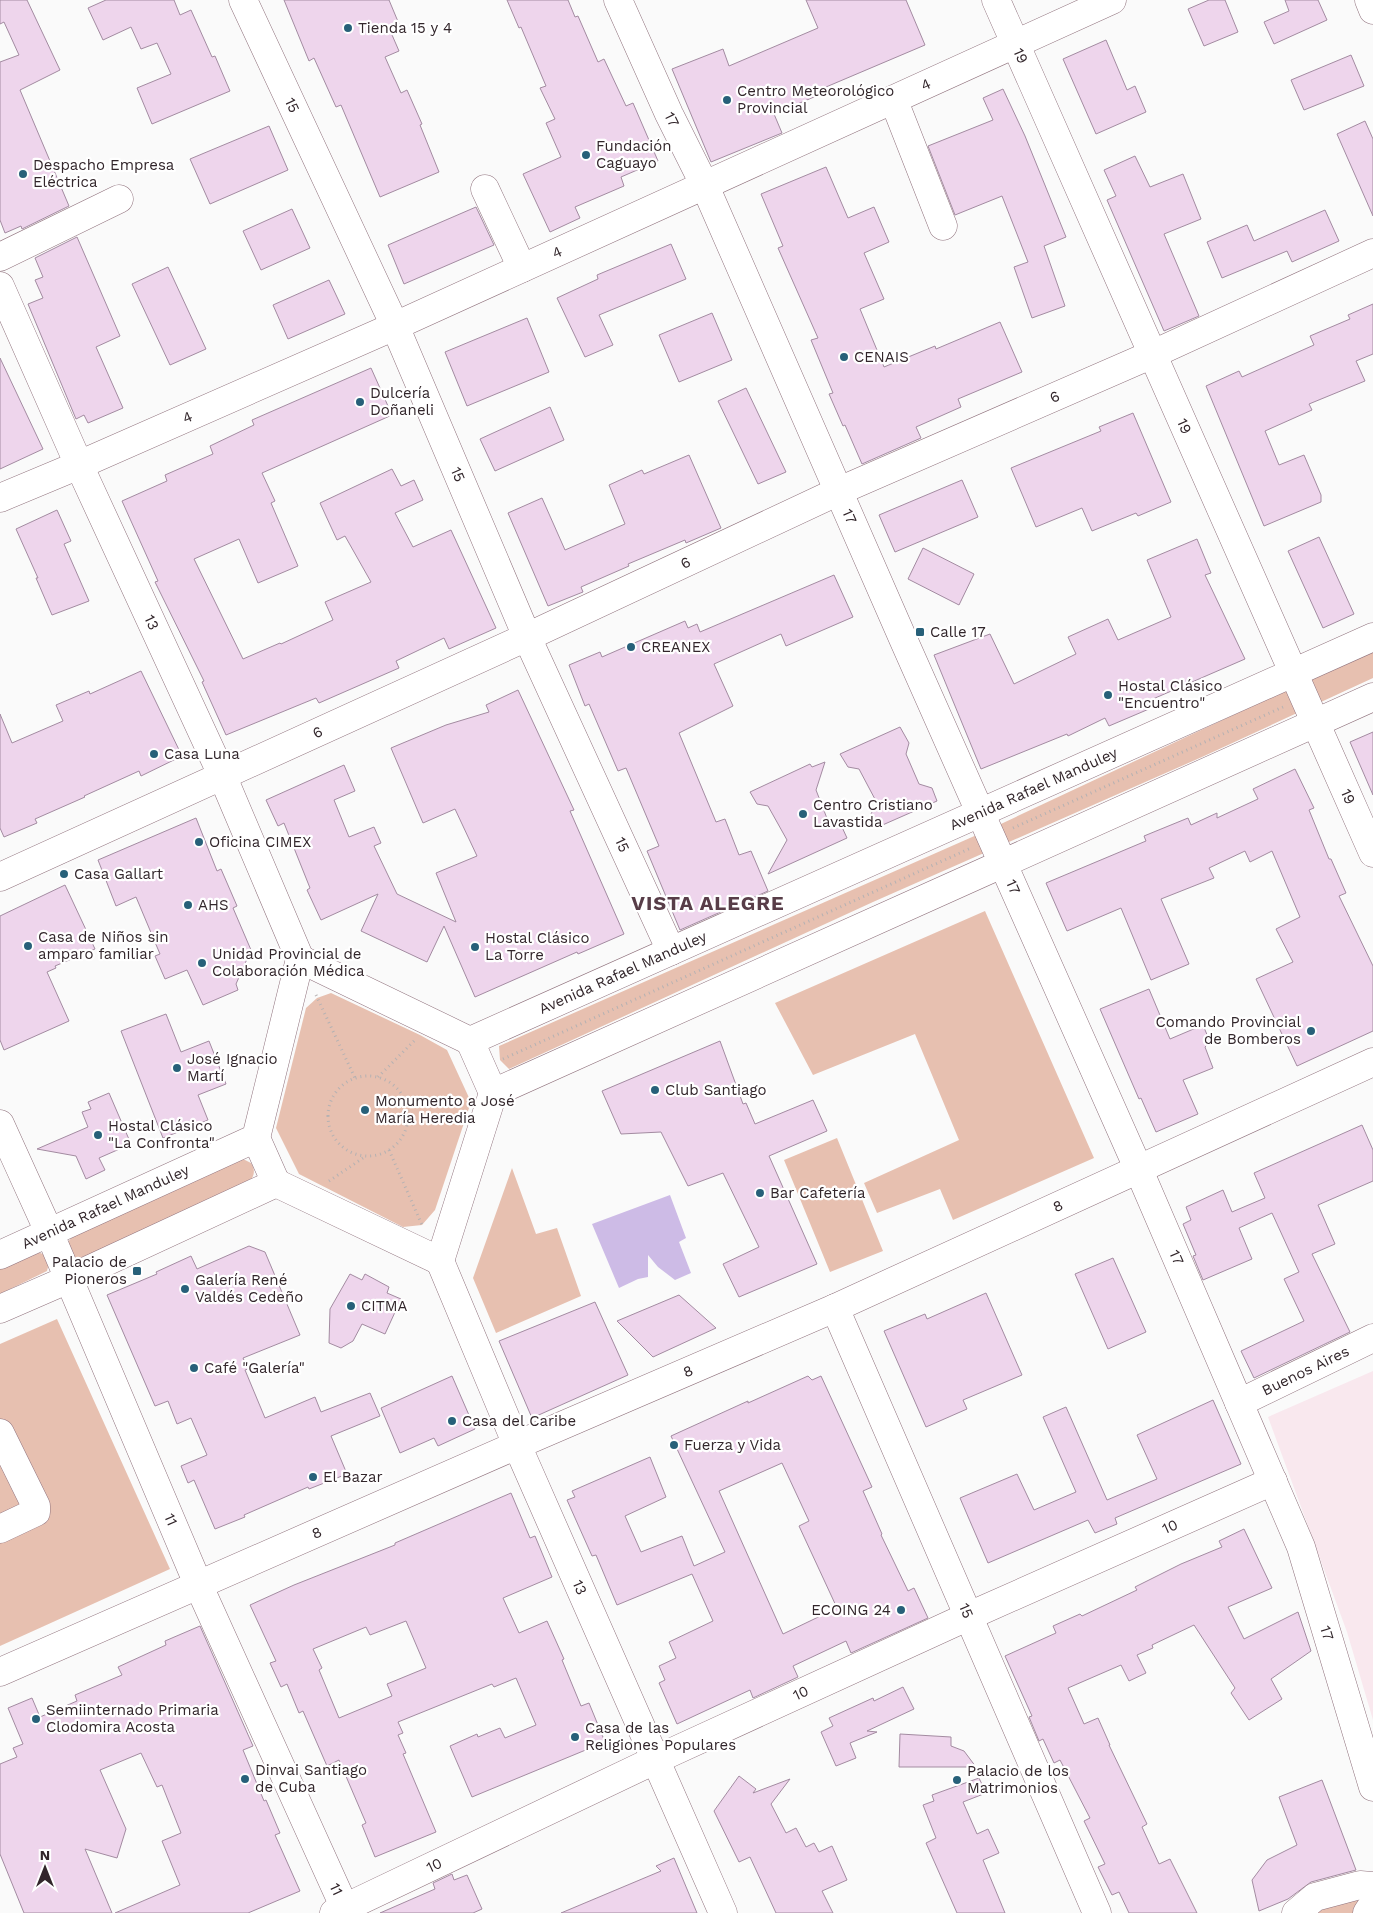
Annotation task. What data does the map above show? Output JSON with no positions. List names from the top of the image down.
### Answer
{
  "streets": {
    "street": [
      "19",
      "4",
      "15",
      "17",
      "6",
      "13",
      "Avenida Rafael Manduley",
      "8",
      "Buenos Aires",
      "11",
      "10"
    ]
  },
  "crossings": [
    ["19", "4"],
    ["19", "6"],
    ["19", "Avenida Rafael Manduley"],
    ["4", "15"],
    ["4", "17"],
    ["4", "13"],
    ["15", "6"],
    ["15", "Avenida Rafael Manduley"],
    ["15", "8"],
    ["15", "10"],
    ["17", "6"],
    ["17", "Avenida Rafael Manduley"],
    ["17", "8"],
    ["17", "Buenos Aires"],
    ["17", "10"],
    ["6", "13"],
    ["13", "8"],
    ["13", "10"],
    ["Avenida Rafael Manduley", "11"],
    ["8", "11"],
    ["11", "10"]
  ],
  "districts": ["VISTA ALEGRE"],
  "places": {
    "other": [
      "Tienda 15 y 4",
      "Centro Meteorológico Provincial",
      "Fundación Caguayo",
      "Despacho Empresa Eléctrica",
      "CENAIS",
      "Dulcería Doñaneli",
      "CREANEX",
      "Hostal Clásico \"Encuentro\"",
      "Casa Luna",
      "Centro Cristiano Lavastida",
      "Oficina CIMEX",
      "Casa Gallart",
      "AHS",
      "Casa de Niños sin amparo familiar",
      "Hostal Clásico La Torre",
      "Unidad Provincial de Colaboración Médica",
      "Comando Provincial de Bomberos",
      "José Ignacio Martí",
      "Club Santiago",
      "Monumento a José María Heredia",
      "Hostal Clásico \"La Confronta\"",
      "Bar Cafetería",
      "Galería René Valdés Cedeño",
      "CITMA",
      "Café \"Galería\"",
      "Casa del Caribe",
      "Fuerza y Vida",
      "El Bazar",
      "ECOING 24",
      "Semiinternado Primaria Clodomira Acosta",
      "Casa de las Religiones Populares",
      "Dinvai Santiago de Cuba",
      "Palacio de los Matrimonios"
    ],
    "transit": ["Calle 17", "Palacio de Pioneros"]
  },
  "north": "top"
}
